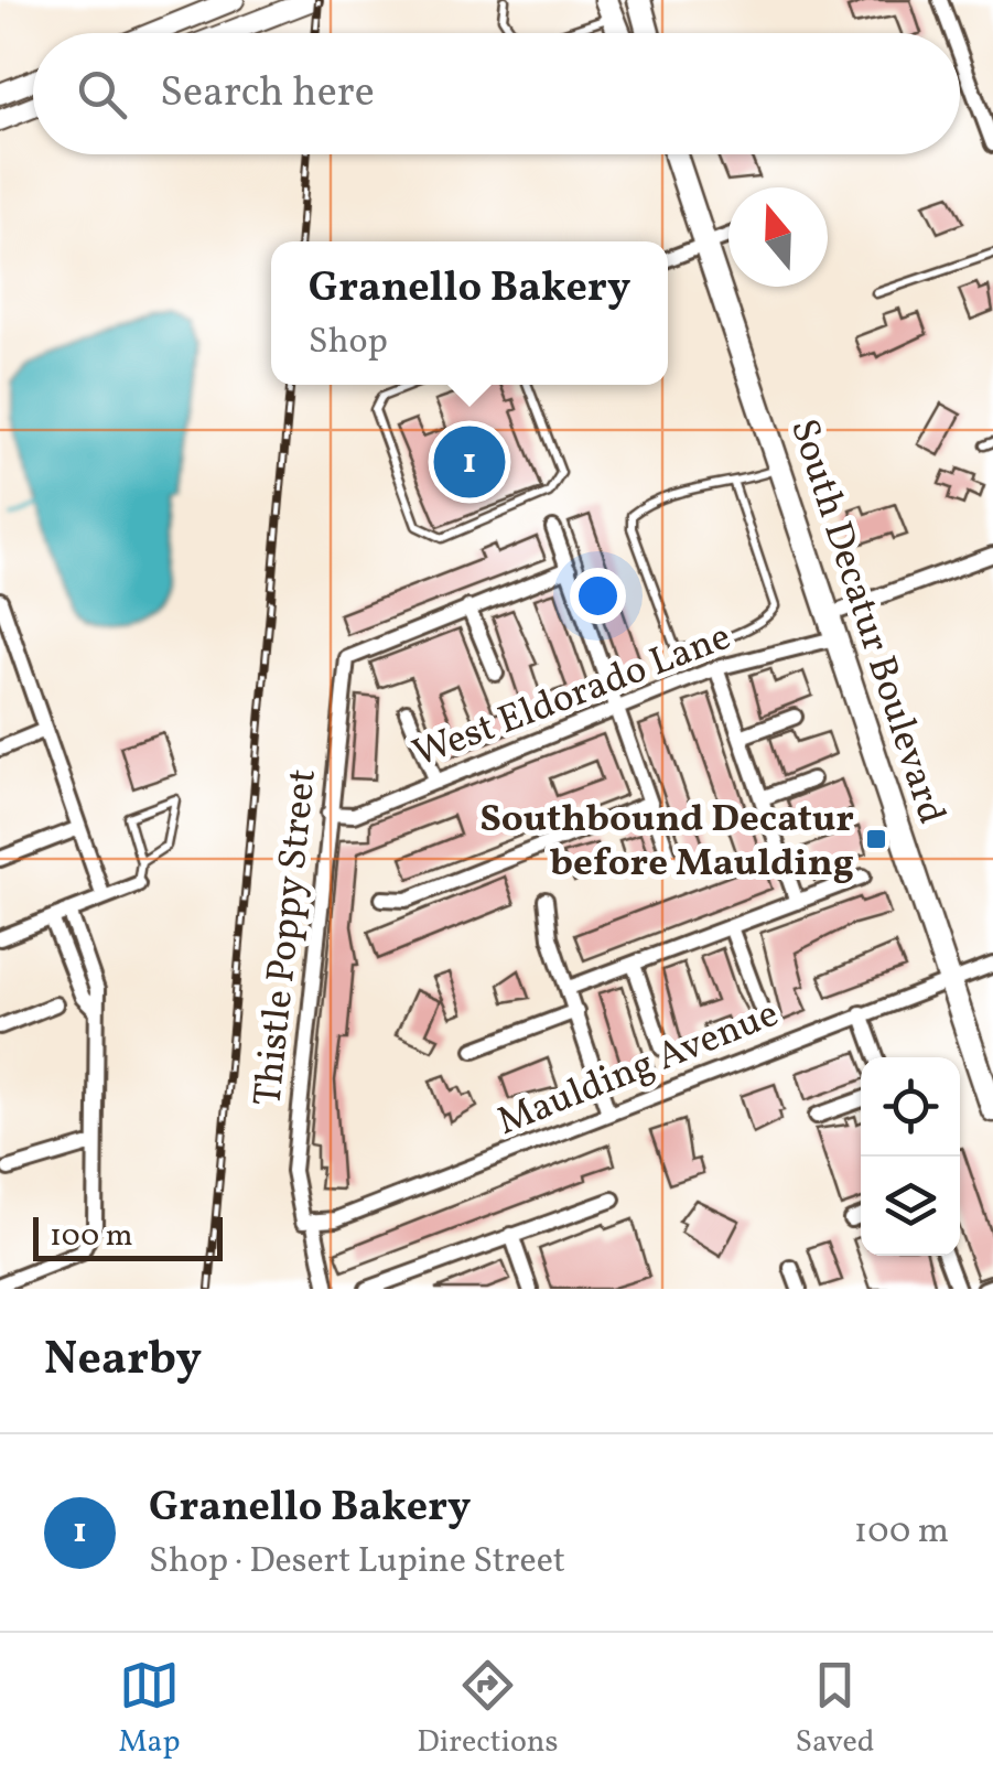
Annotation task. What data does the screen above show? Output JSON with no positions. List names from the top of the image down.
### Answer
{
  "streets": {
    "main road": ["South Decatur Boulevard"],
    "street": ["West Eldorado Lane", "Thistle Poppy Street", "Maulding Avenue"]
  },
  "crossings": [
    ["South Decatur Boulevard", "West Eldorado Lane"],
    ["South Decatur Boulevard", "Maulding Avenue"],
    ["West Eldorado Lane", "Thistle Poppy Street"],
    ["Thistle Poppy Street", "Maulding Avenue"]
  ],
  "places": {
    "transit": ["Southbound Decatur before Maulding"]
  },
  "scale_bar": "100 m",
  "north": "top",
  "page": {
    "search": "Search here",
    "popup": ["Granello Bakery", "Shop"],
    "pins": "1",
    "scale": "100 m",
    "heading": "Nearby",
    "list": [
      {
        "mark": "1",
        "name": "Granello Bakery",
        "note": "Shop · Desert Lupine Street",
        "value": "100 m"
      }
    ],
    "nav": ["Map", "Directions", "Saved"]
  }
}
